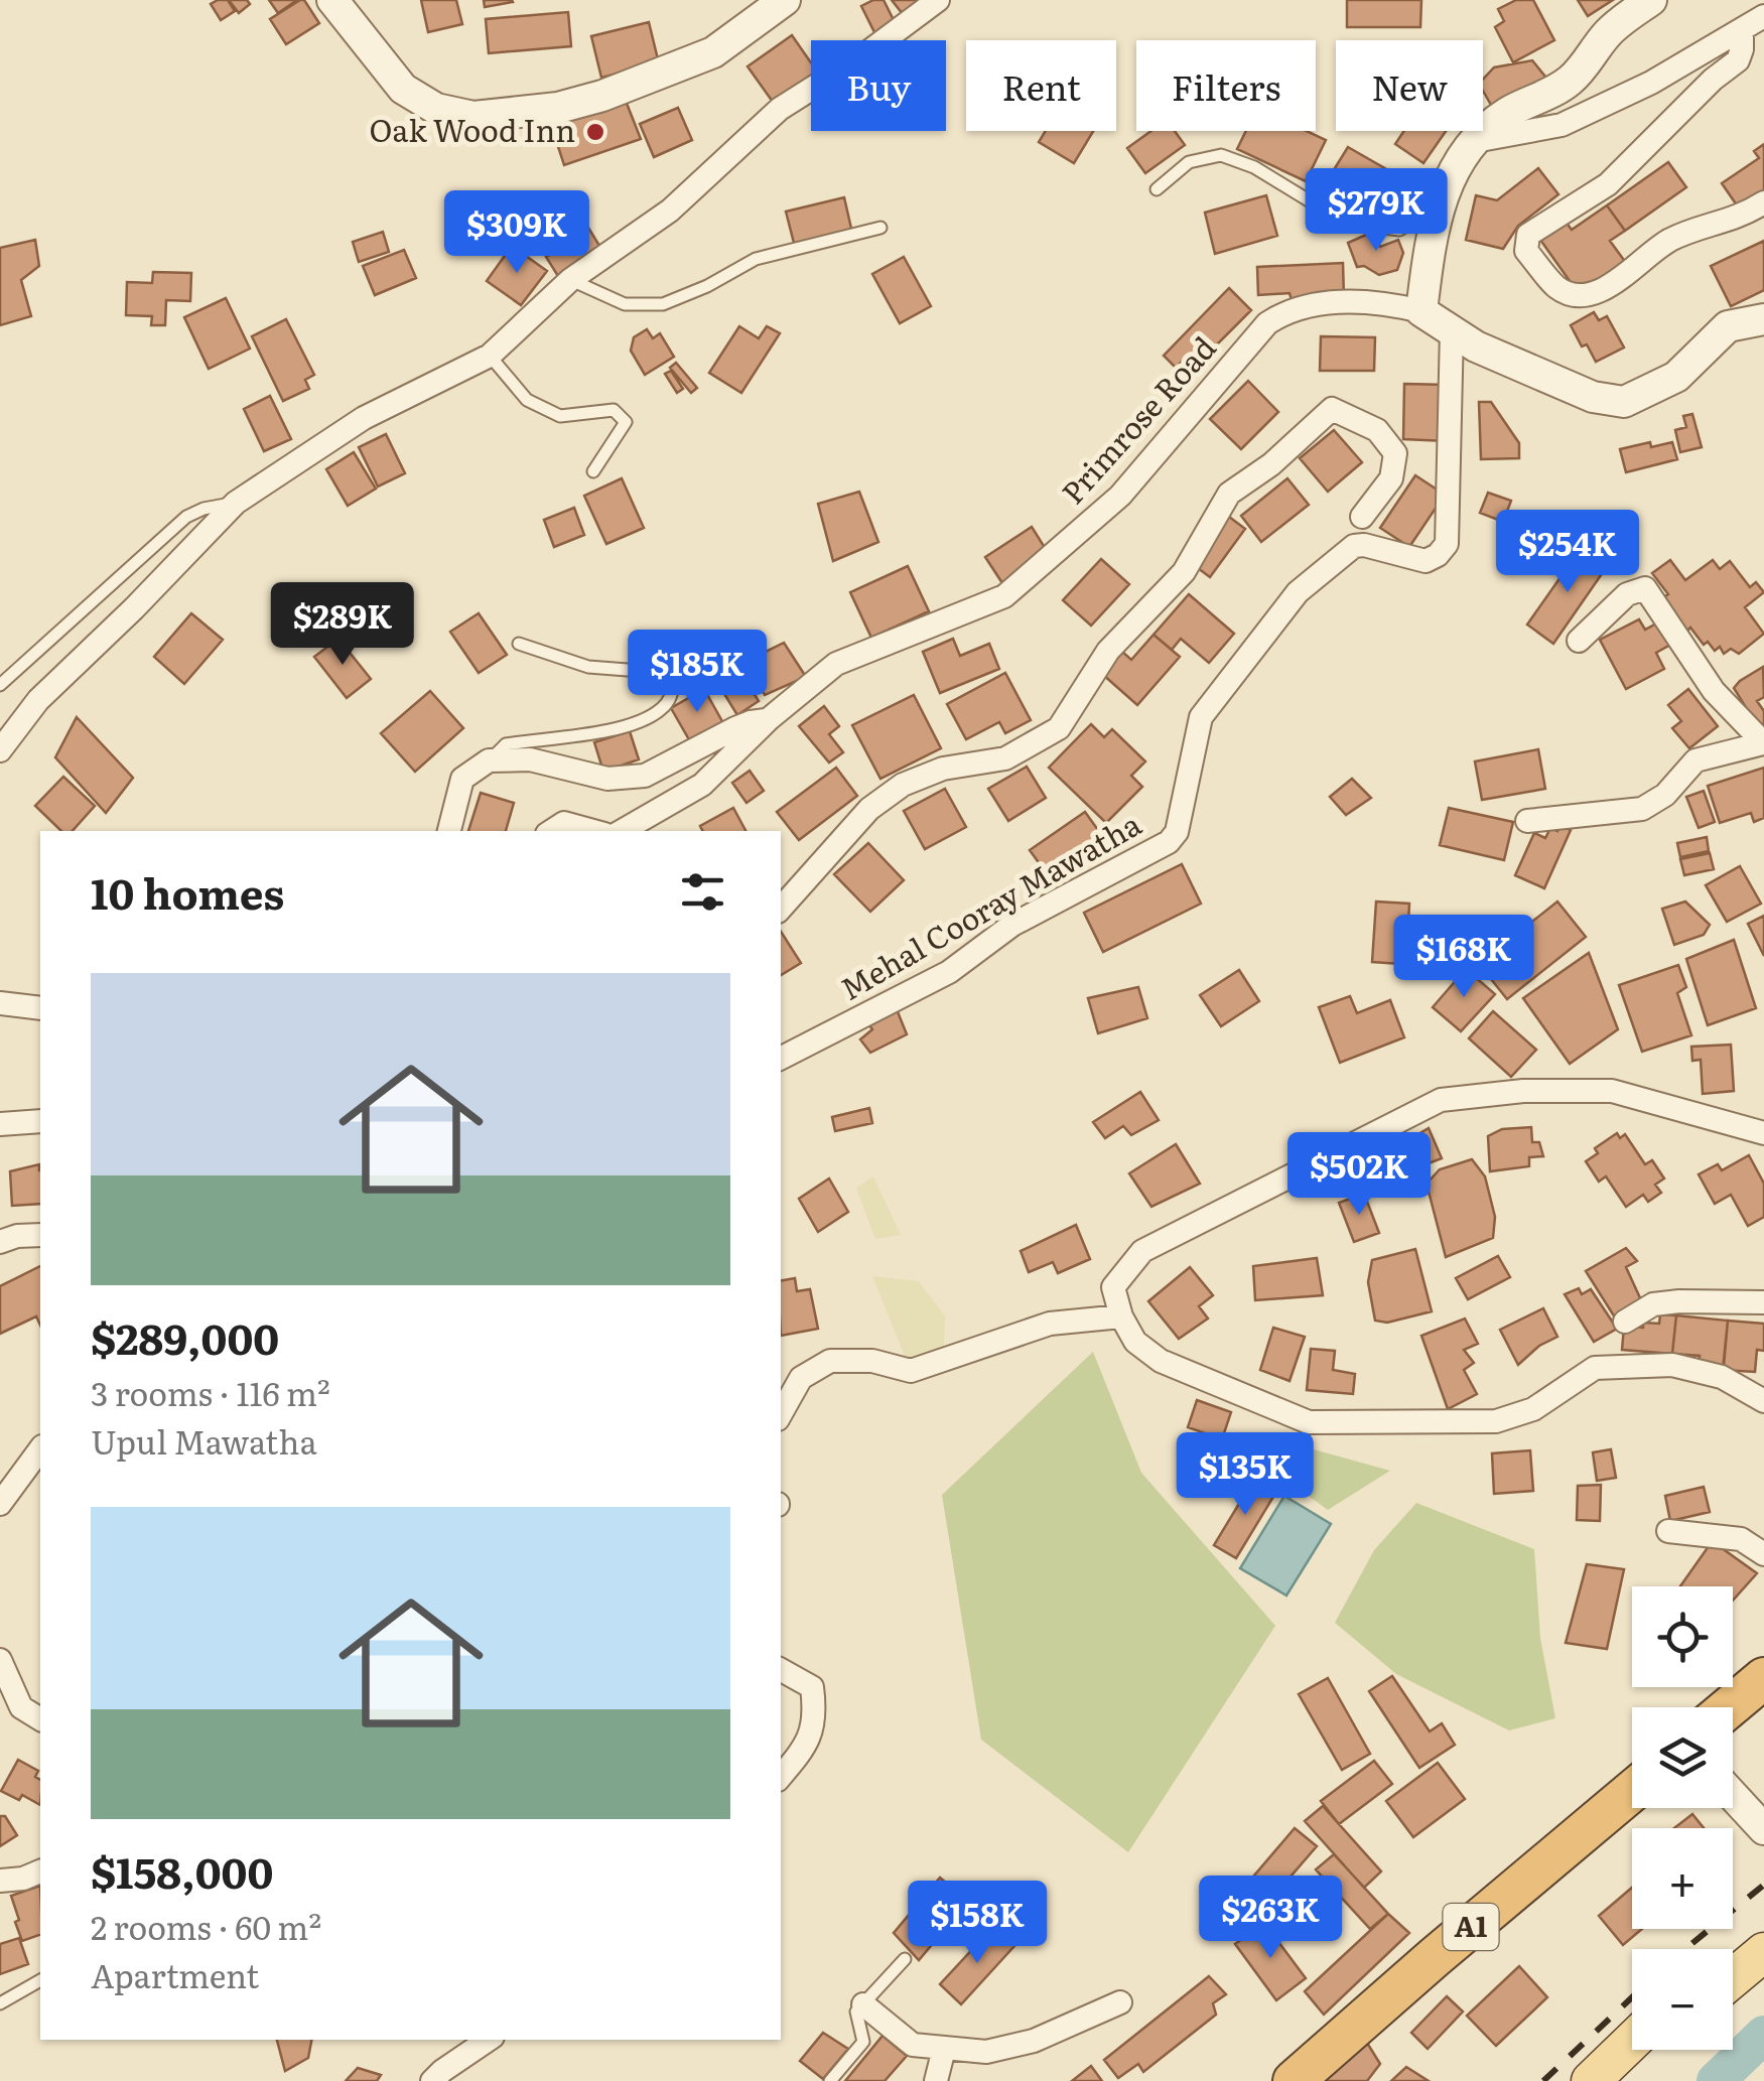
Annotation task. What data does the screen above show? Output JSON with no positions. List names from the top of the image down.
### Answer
{
  "streets": {
    "highway": ["A1"],
    "street": ["Primrose Road", "Mehal Cooray Mawatha"]
  },
  "places": ["Oak Wood Inn"],
  "page": {
    "chip": [
      "Buy",
      "Rent",
      "Filters",
      "New"
    ],
    "price": [
      "$279K",
      "$309K",
      "$254K",
      "$289K",
      "$185K",
      "$168K",
      "$502K",
      "$135K",
      "$263K",
      "$158K"
    ],
    "heading": "10 homes",
    "list": [
      {
        "name": "$289,000",
        "note": "3 rooms · 116 m² · Upul Mawatha"
      },
      {
        "name": "$158,000",
        "note": "2 rooms · 60 m² · Apartment"
      }
    ],
    "map_buttons": ["+", "−"]
  }
}
